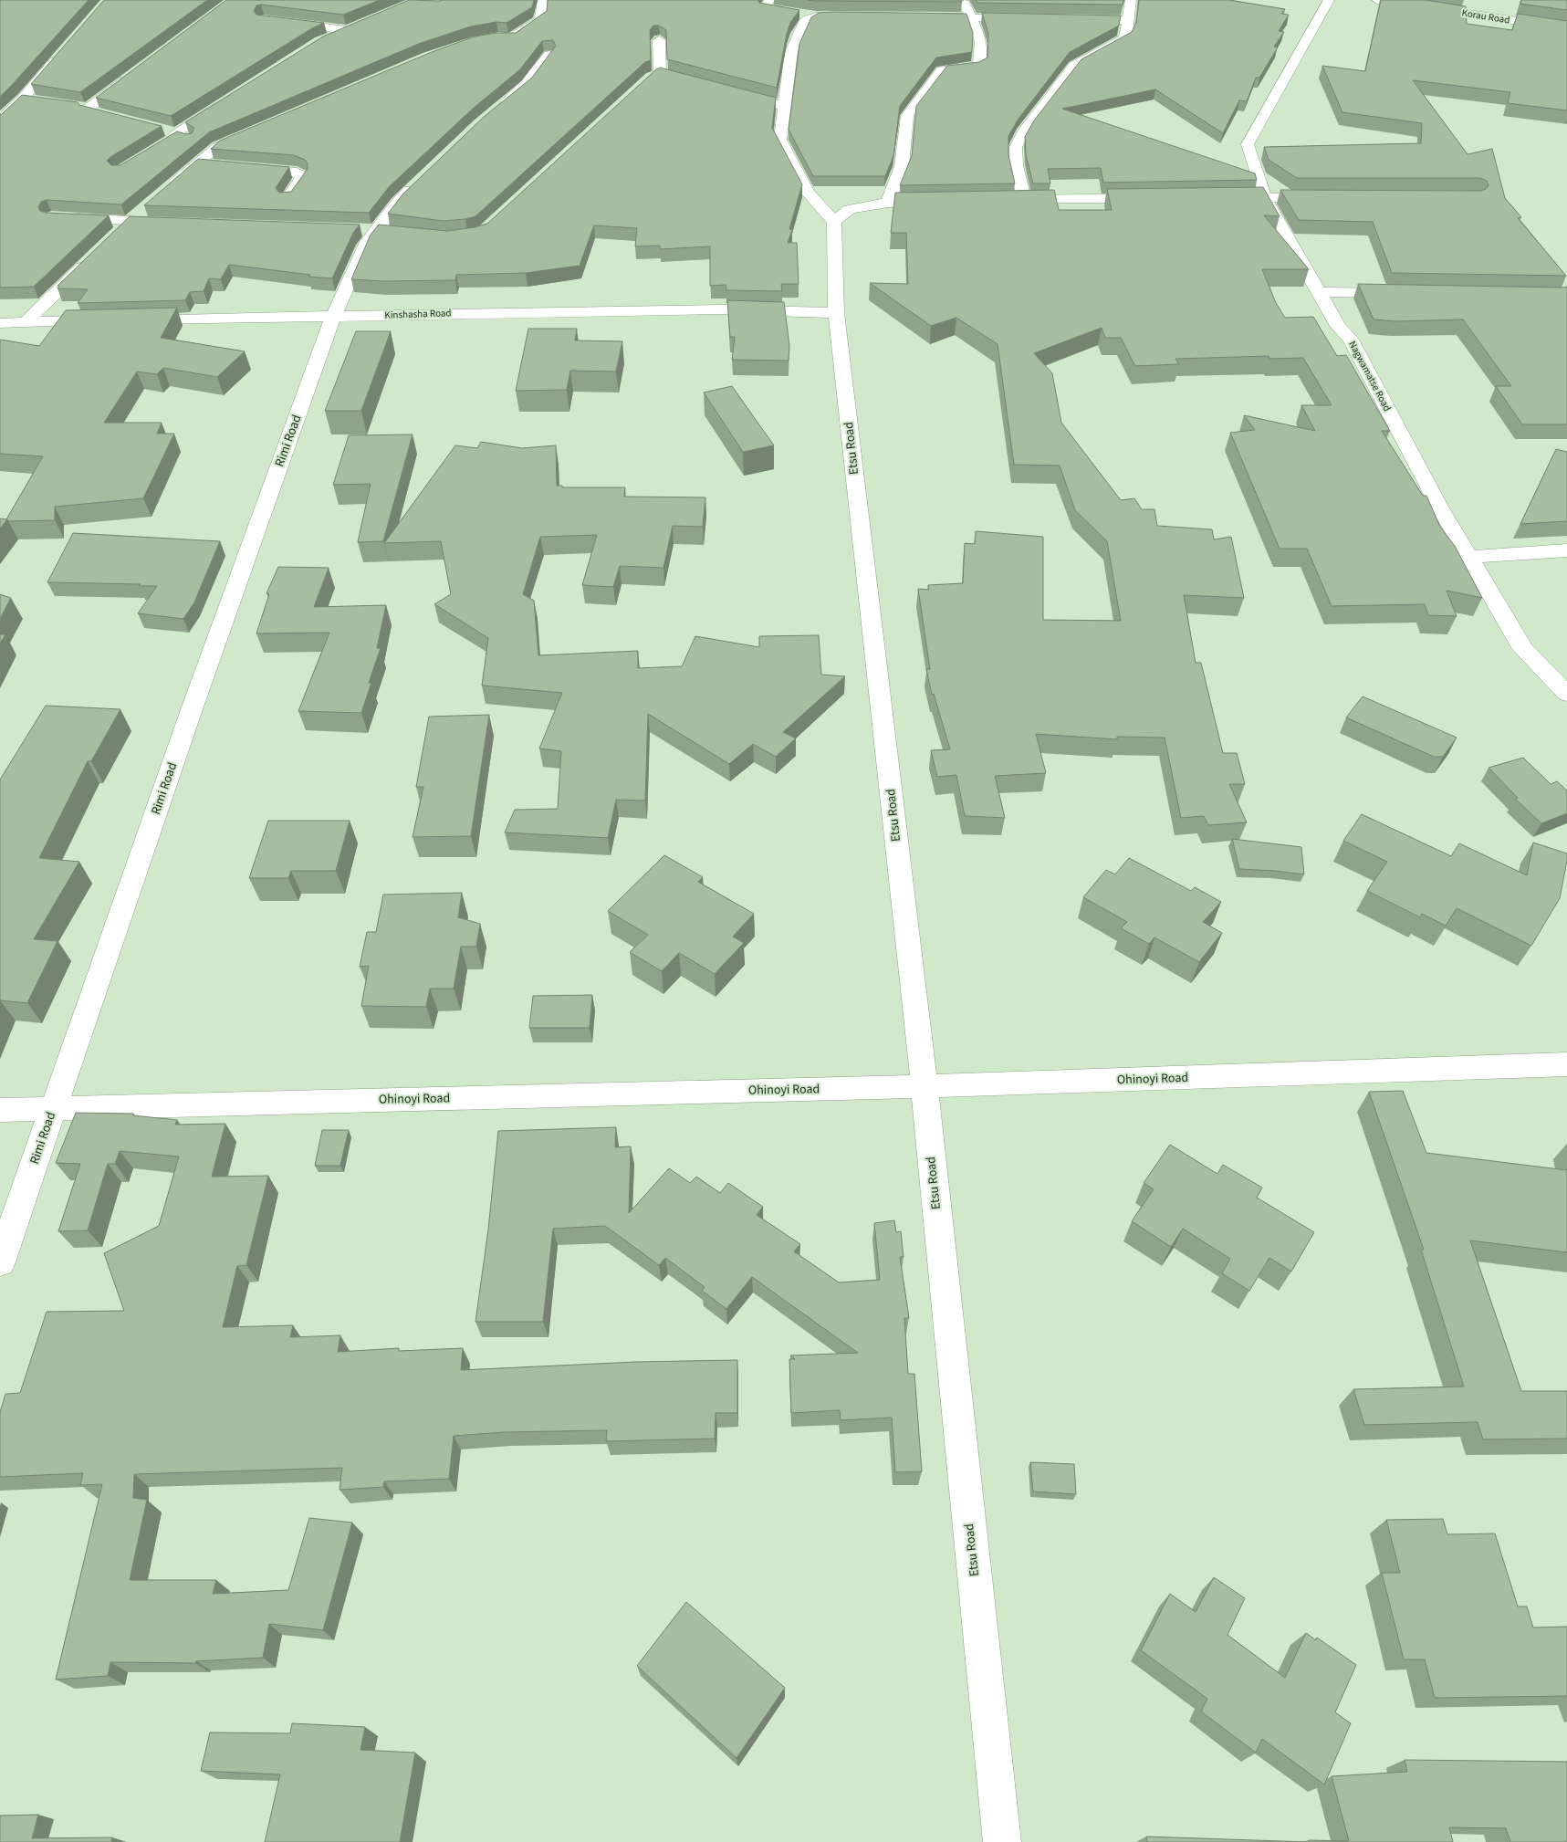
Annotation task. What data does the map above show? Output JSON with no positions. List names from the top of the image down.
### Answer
{
  "streets": {
    "street": [
      "Korau Road",
      "Kinshasha Road",
      "Nagwamatse Road",
      "Rimi Road",
      "Etsu Road",
      "Ohinoyi Road"
    ]
  },
  "crossings": [
    ["Kinshasha Road", "Rimi Road"],
    ["Kinshasha Road", "Etsu Road"],
    ["Rimi Road", "Ohinoyi Road"],
    ["Etsu Road", "Ohinoyi Road"]
  ]
}
